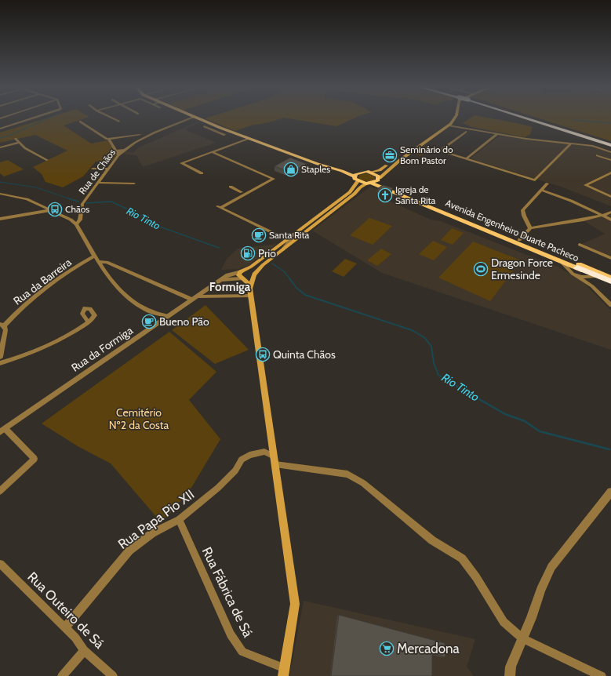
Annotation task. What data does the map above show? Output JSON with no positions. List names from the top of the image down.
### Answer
{
  "streets": {
    "main road": ["Avenida Engenheiro Duarte Pacheco"],
    "street": [
      "Rua de Chãos",
      "Rua da Barreira",
      "Rua da Formiga",
      "Rua Papa Pio XII",
      "Rua Fábrica de Sá",
      "Rua Outeiro de Sá"
    ]
  },
  "crossings": [
    ["Rua Papa Pio XII", "Rua Fábrica de Sá"],
    ["Rua Papa Pio XII", "Rua Outeiro de Sá"]
  ],
  "districts": ["Formiga"],
  "water": ["Rio Tinto"],
  "parks": ["Cemitério Nº2 da Costa"],
  "places": {
    "office": ["Seminário do Bom Pastor"],
    "shop": ["Staples"],
    "church": ["Igreja de Santa Rita"],
    "bus stop": ["Chãos", "Quinta Chãos"],
    "cafe": ["Santa Rita", "Bueno Pão"],
    "fuel station": ["Prio"],
    "sports": ["Dragon Force Ermesinde"],
    "supermarket": ["Mercadona"]
  }
}
